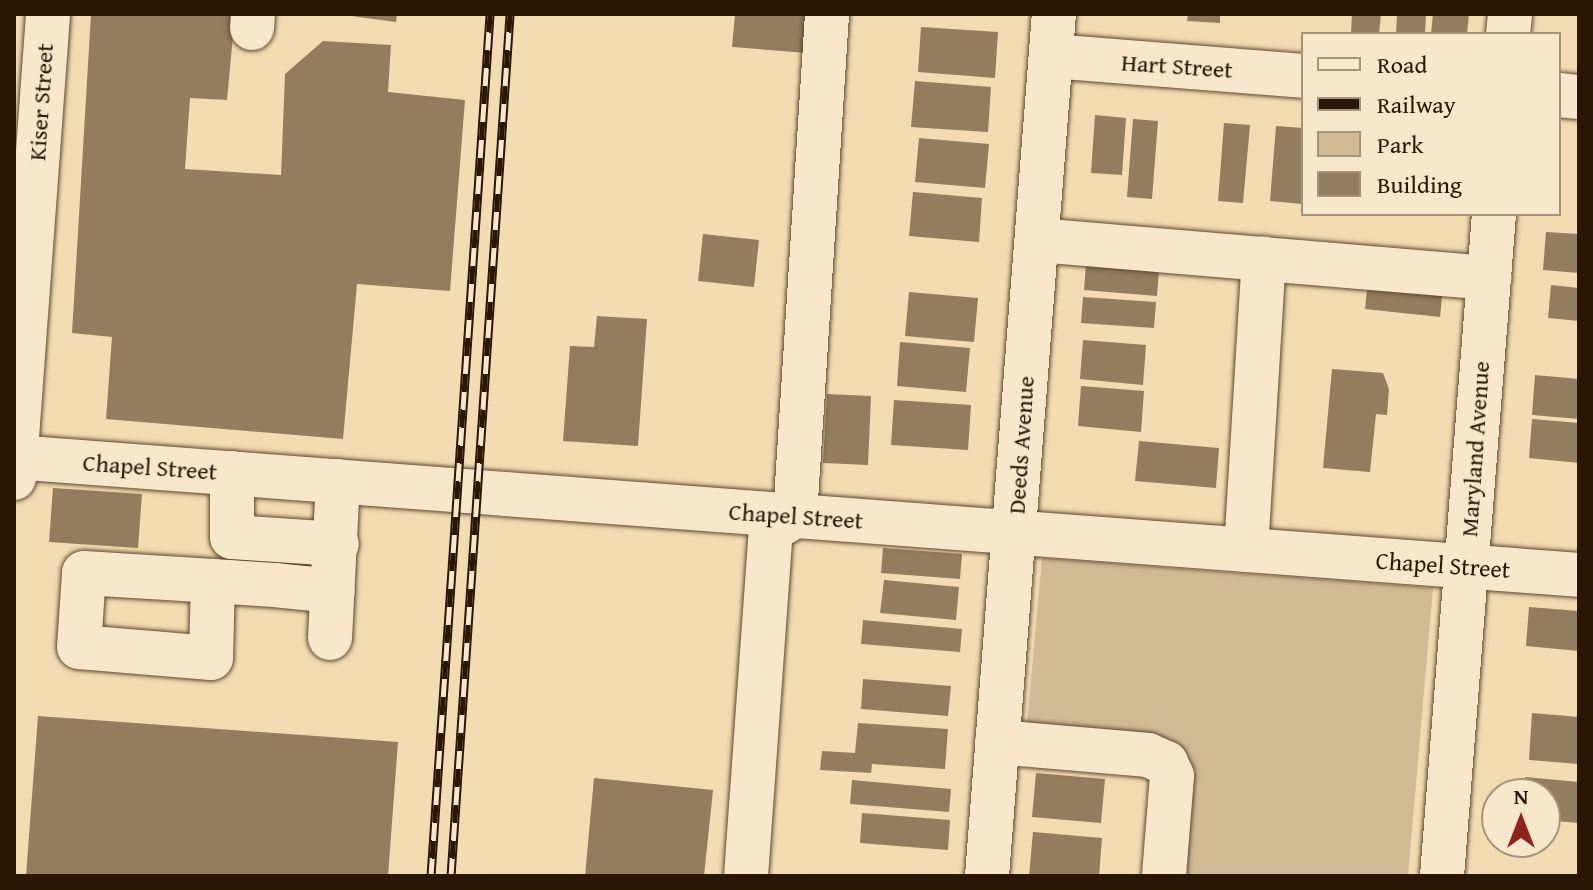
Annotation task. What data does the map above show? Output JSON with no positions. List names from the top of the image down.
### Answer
{
  "streets": {
    "street": [
      "Hart Street",
      "Kiser Street",
      "Deeds Avenue",
      "Maryland Avenue",
      "Chapel Street"
    ]
  },
  "crossings": [
    ["Hart Street", "Deeds Avenue"],
    ["Kiser Street", "Chapel Street"],
    ["Deeds Avenue", "Chapel Street"],
    ["Maryland Avenue", "Chapel Street"]
  ],
  "legend": [
    "Road",
    "Railway",
    "Park",
    "Building"
  ],
  "north": "top"
}
